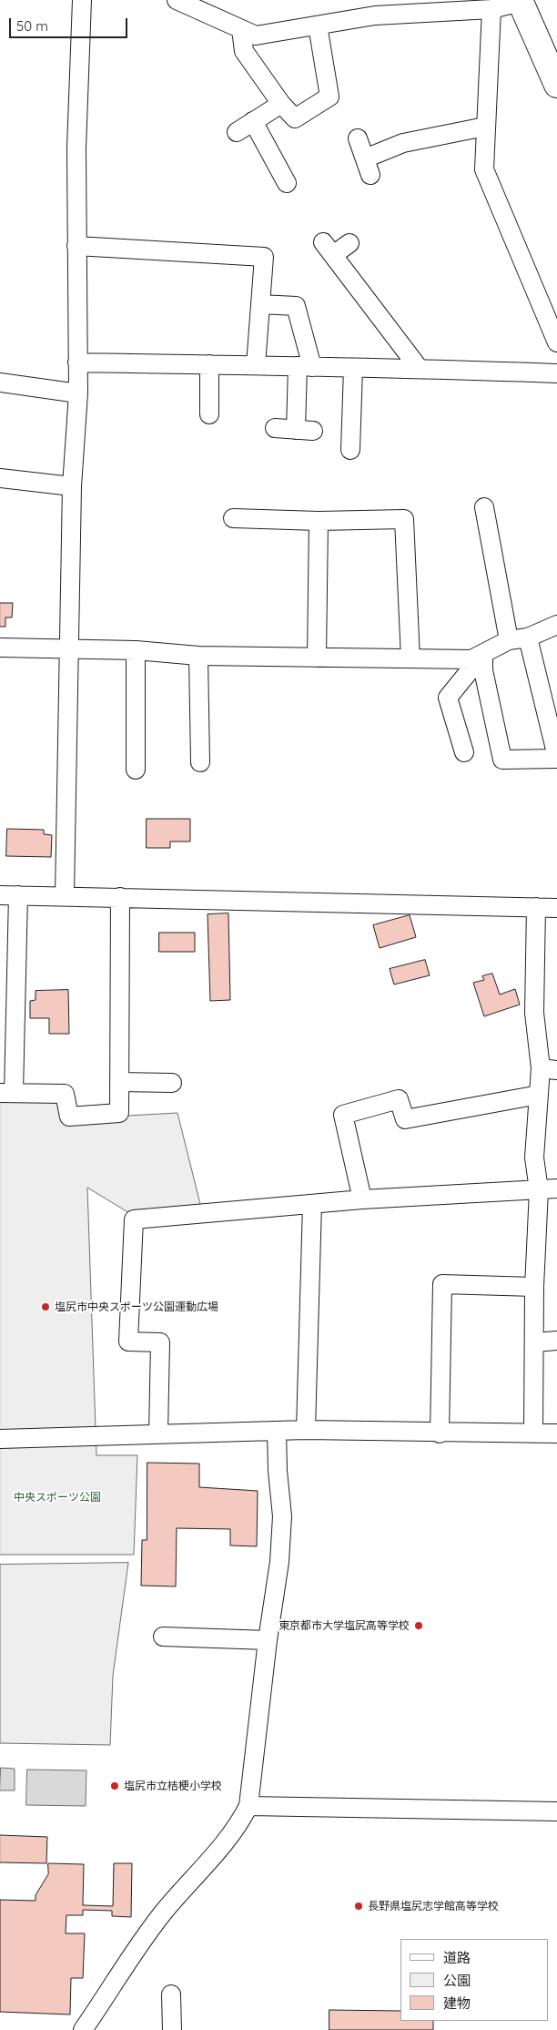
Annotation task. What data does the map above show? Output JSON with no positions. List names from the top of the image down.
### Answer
{
  "parks": ["中央スポーツ公園"],
  "places": [
    "塩尻市中央スポーツ公園運動広場",
    "東京都市大学塩尻高等学校",
    "塩尻市立桔梗小学校",
    "長野県塩尻志学館高等学校"
  ],
  "legend": ["道路", "公園", "建物"],
  "scale_bar": "50 m"
}
